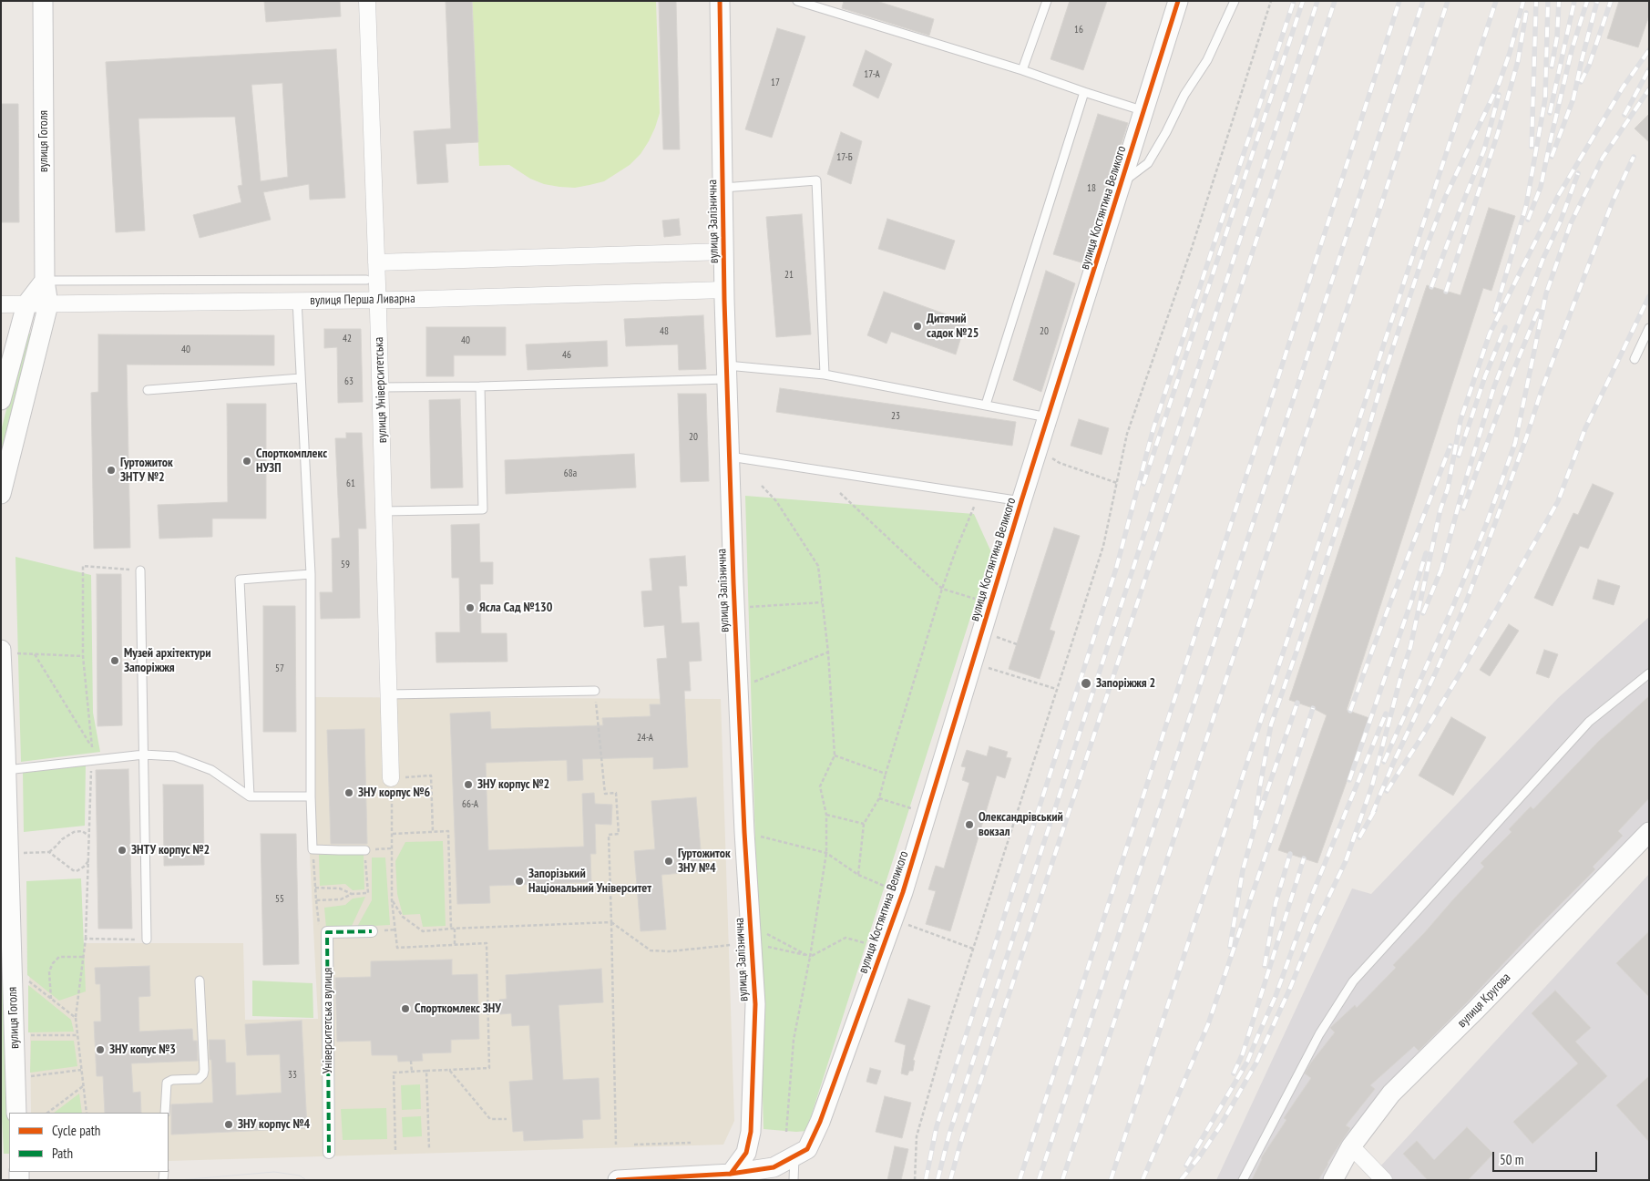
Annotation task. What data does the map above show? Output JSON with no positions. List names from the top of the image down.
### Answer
{
  "streets": {
    "street": [
      "вулиця Гоголя",
      "вулиця Костянтина Великого",
      "вулиця Залізнична",
      "вулиця Перша Ливарна",
      "вулиця Університетська",
      "вулиця Кругова",
      "Університетська вулиця"
    ]
  },
  "crossings": [
    ["вулиця Гоголя", "вулиця Перша Ливарна"],
    ["вулиця Костянтина Великого", "вулиця Залізнична"],
    ["вулиця Залізнична", "вулиця Перша Ливарна"],
    ["вулиця Перша Ливарна", "вулиця Університетська"]
  ],
  "places": [
    "Дитячий садок №25",
    "Спорткомплекс НУЗП",
    "Гуртожиток ЗНТУ №2",
    "Ясла Сад №130",
    "Музей архітектури Запоріжжя",
    "Запоріжжя 2",
    "ЗНУ корпус №2",
    "ЗНУ корпус №6",
    "Олександрівський вокзал",
    "ЗНТУ корпус №2",
    "Гуртожиток ЗНУ №4",
    "Запорізький Національний Університет",
    "Спорткомлекс ЗНУ",
    "ЗНУ копус №3",
    "ЗНУ корпус №4"
  ],
  "house_numbers": [
    "16",
    "17-А",
    "17",
    "17-Б",
    "18",
    "21",
    "48",
    "20",
    "42",
    "40",
    "40",
    "46",
    "63",
    "23",
    "20",
    "68а",
    "61",
    "59",
    "57",
    "24-А",
    "66-А",
    "55",
    "33"
  ],
  "legend": ["Cycle path", "Path"],
  "scale_bar": "50 m"
}
